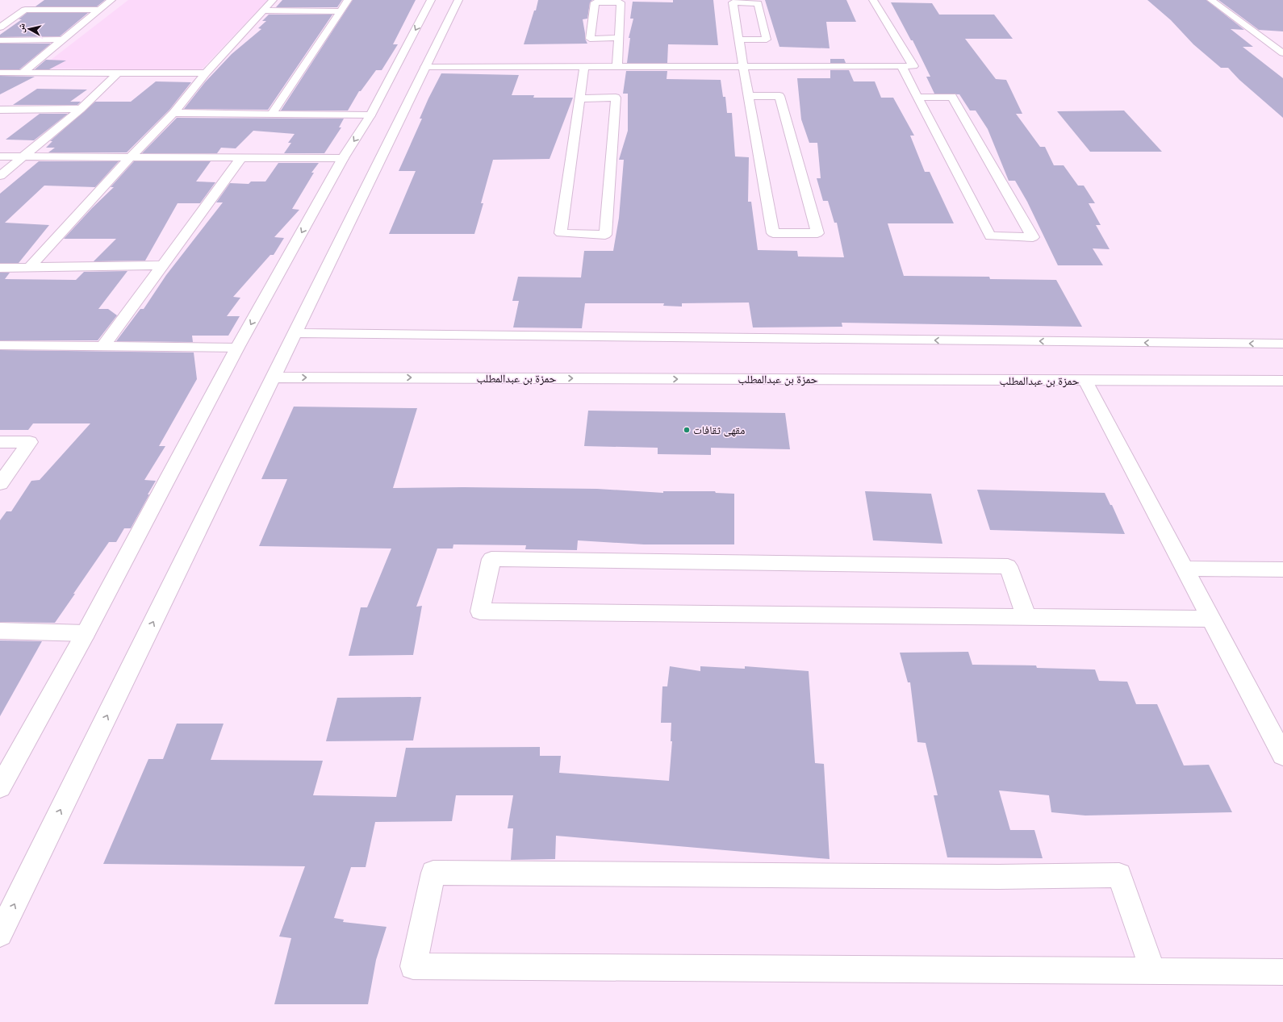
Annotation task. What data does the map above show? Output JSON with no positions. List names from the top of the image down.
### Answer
{
  "streets": {
    "street": ["حمزة بن عبدالمطلب"]
  },
  "places": ["مقهى ثقافات"],
  "north": "left"
}
